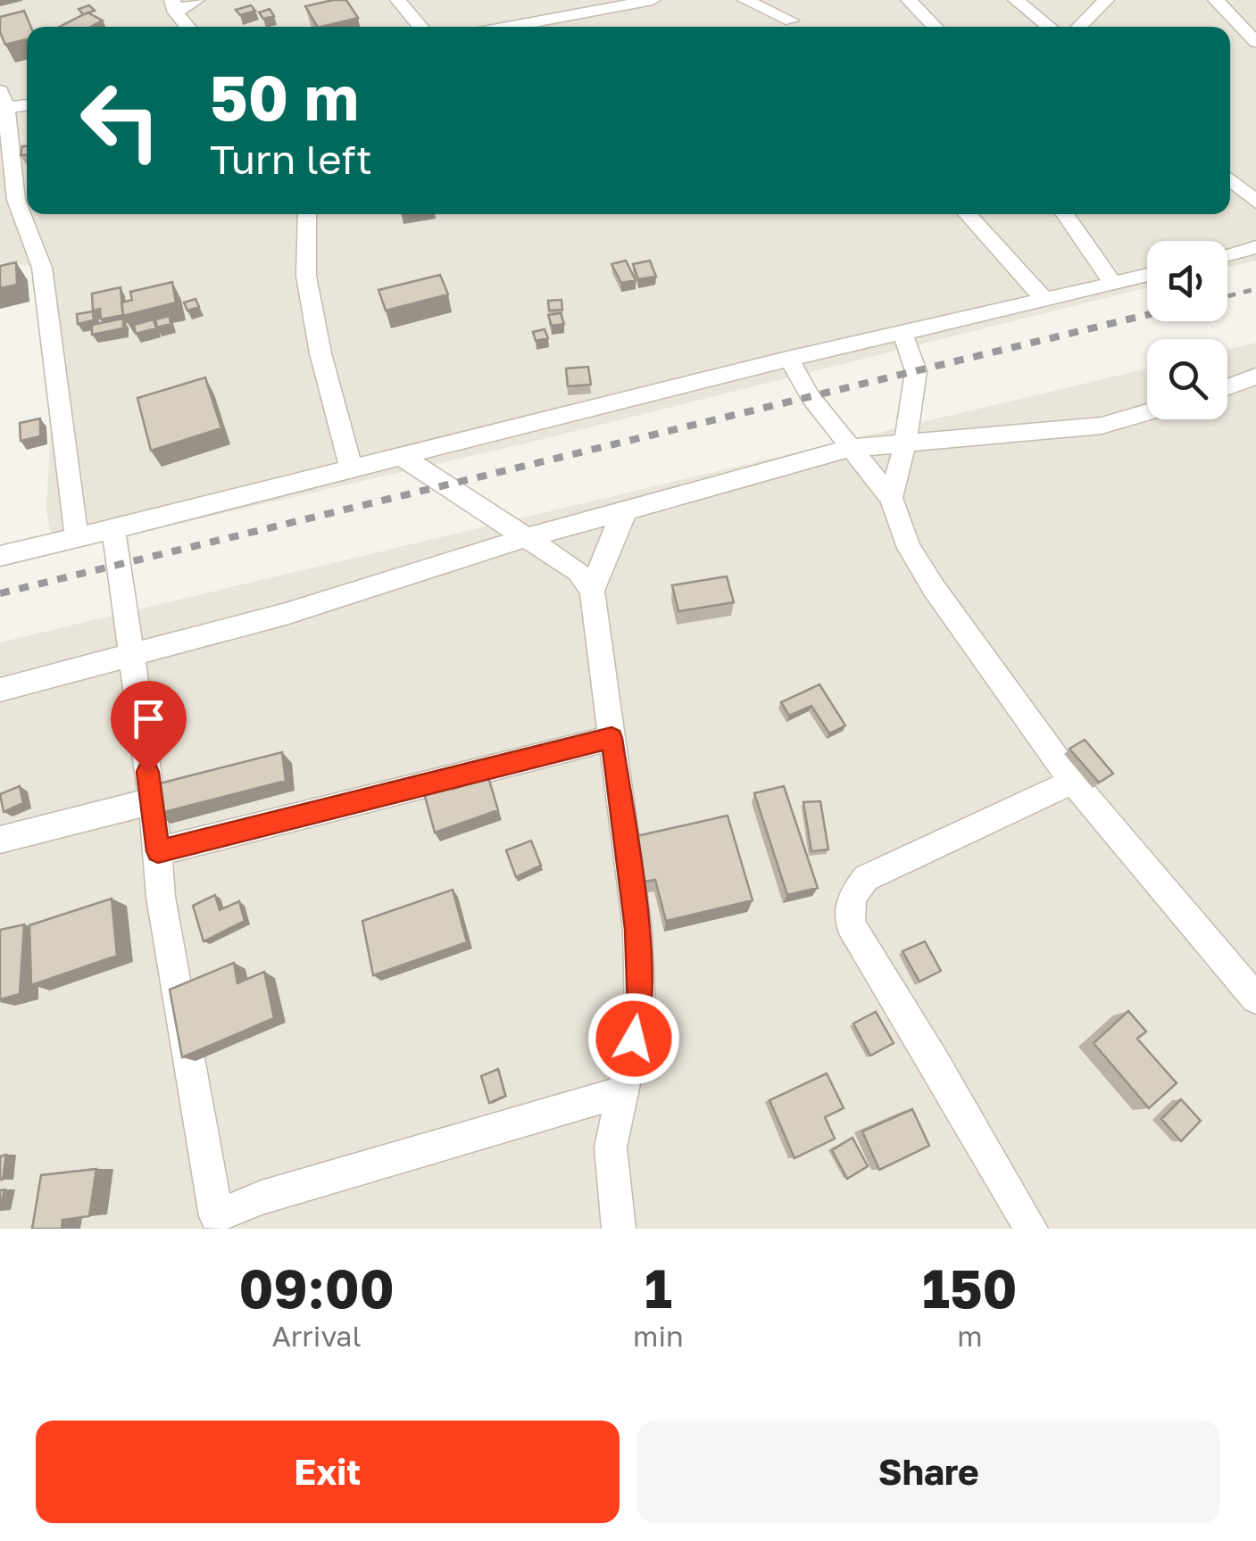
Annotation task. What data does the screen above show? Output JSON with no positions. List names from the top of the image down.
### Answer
{
  "page": {
    "turn": ["50 m", "Turn left"],
    "eta": [
      "09:00",
      "Arrival",
      "1",
      "min",
      "150",
      "m"
    ],
    "buttons": ["Exit", "Share"]
  }
}
